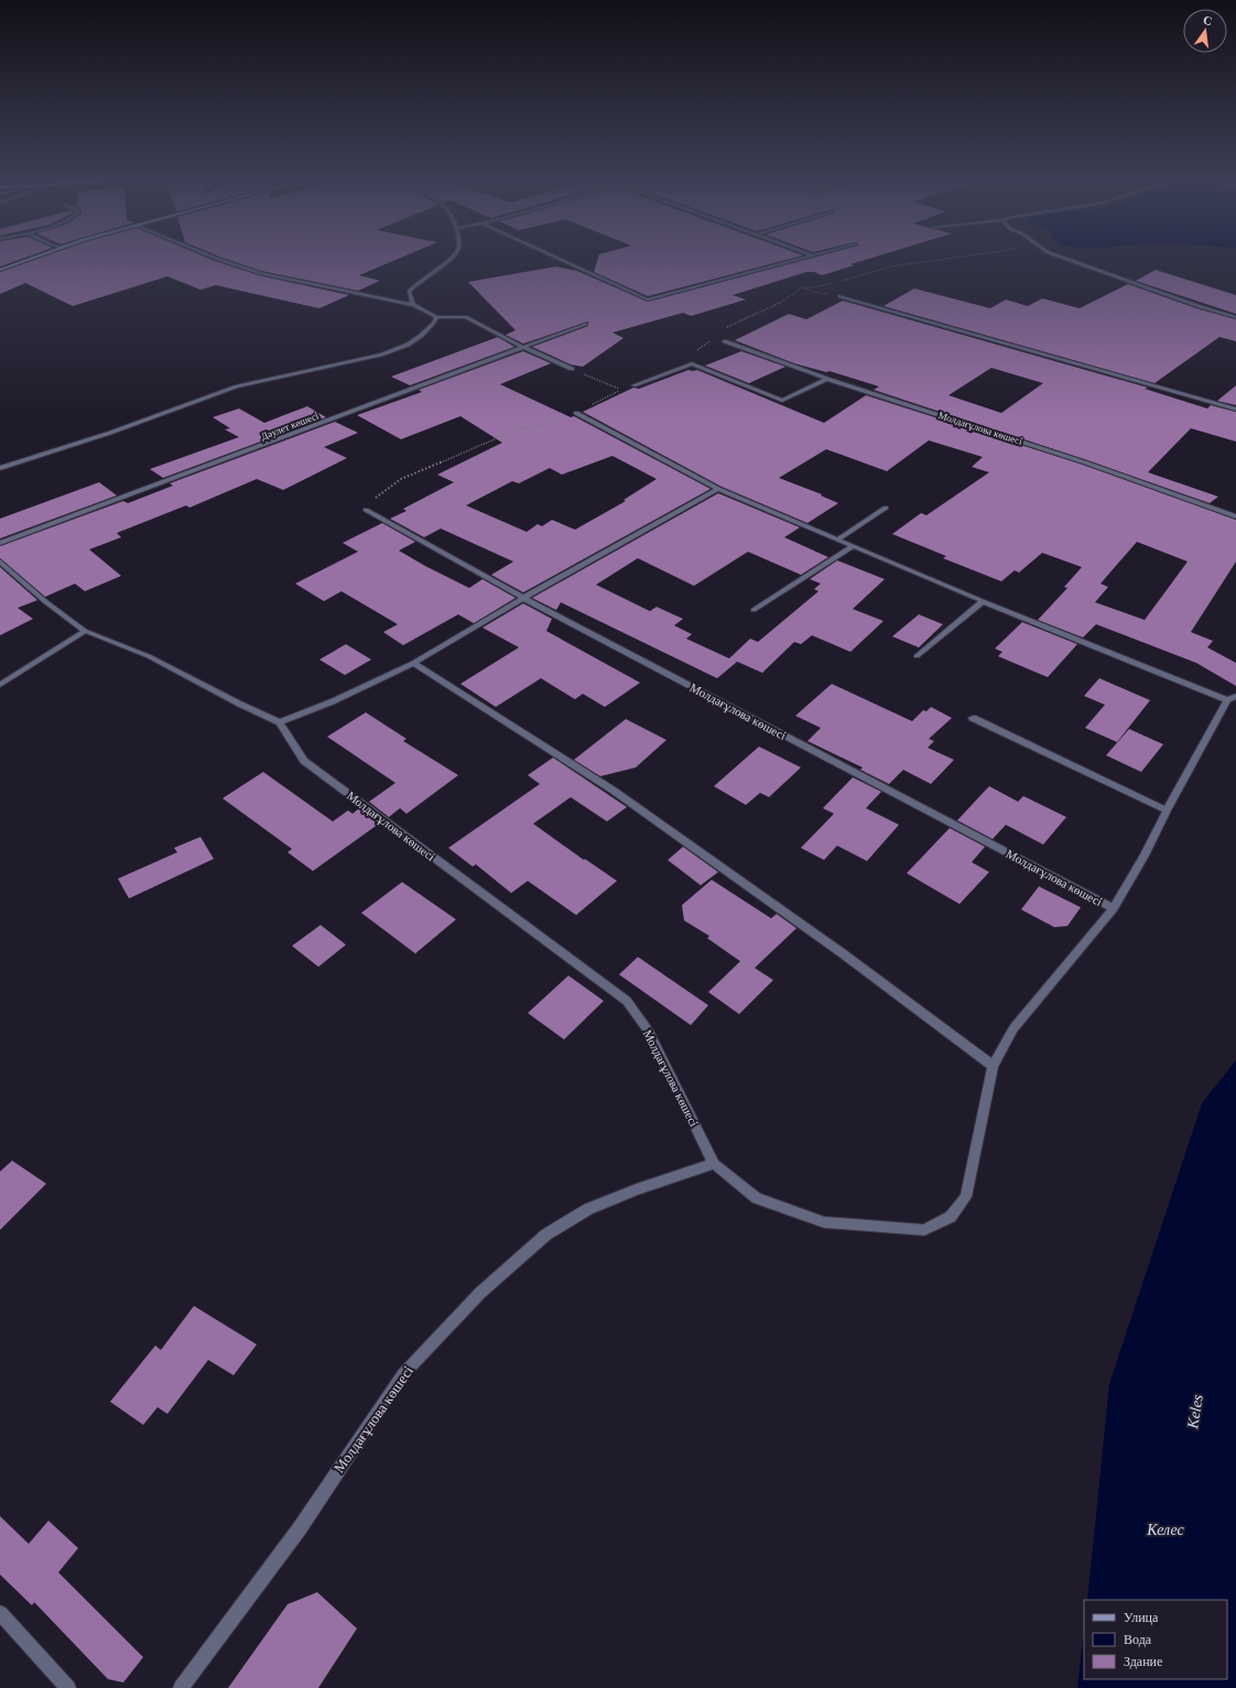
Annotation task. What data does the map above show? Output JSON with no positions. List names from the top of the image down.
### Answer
{
  "streets": {
    "street": ["Дәулет көшесі", "Молдағұлова көшесі"]
  },
  "water": ["Keles", "Келес"],
  "legend": ["Улица", "Вода", "Здание"],
  "north": "top"
}
